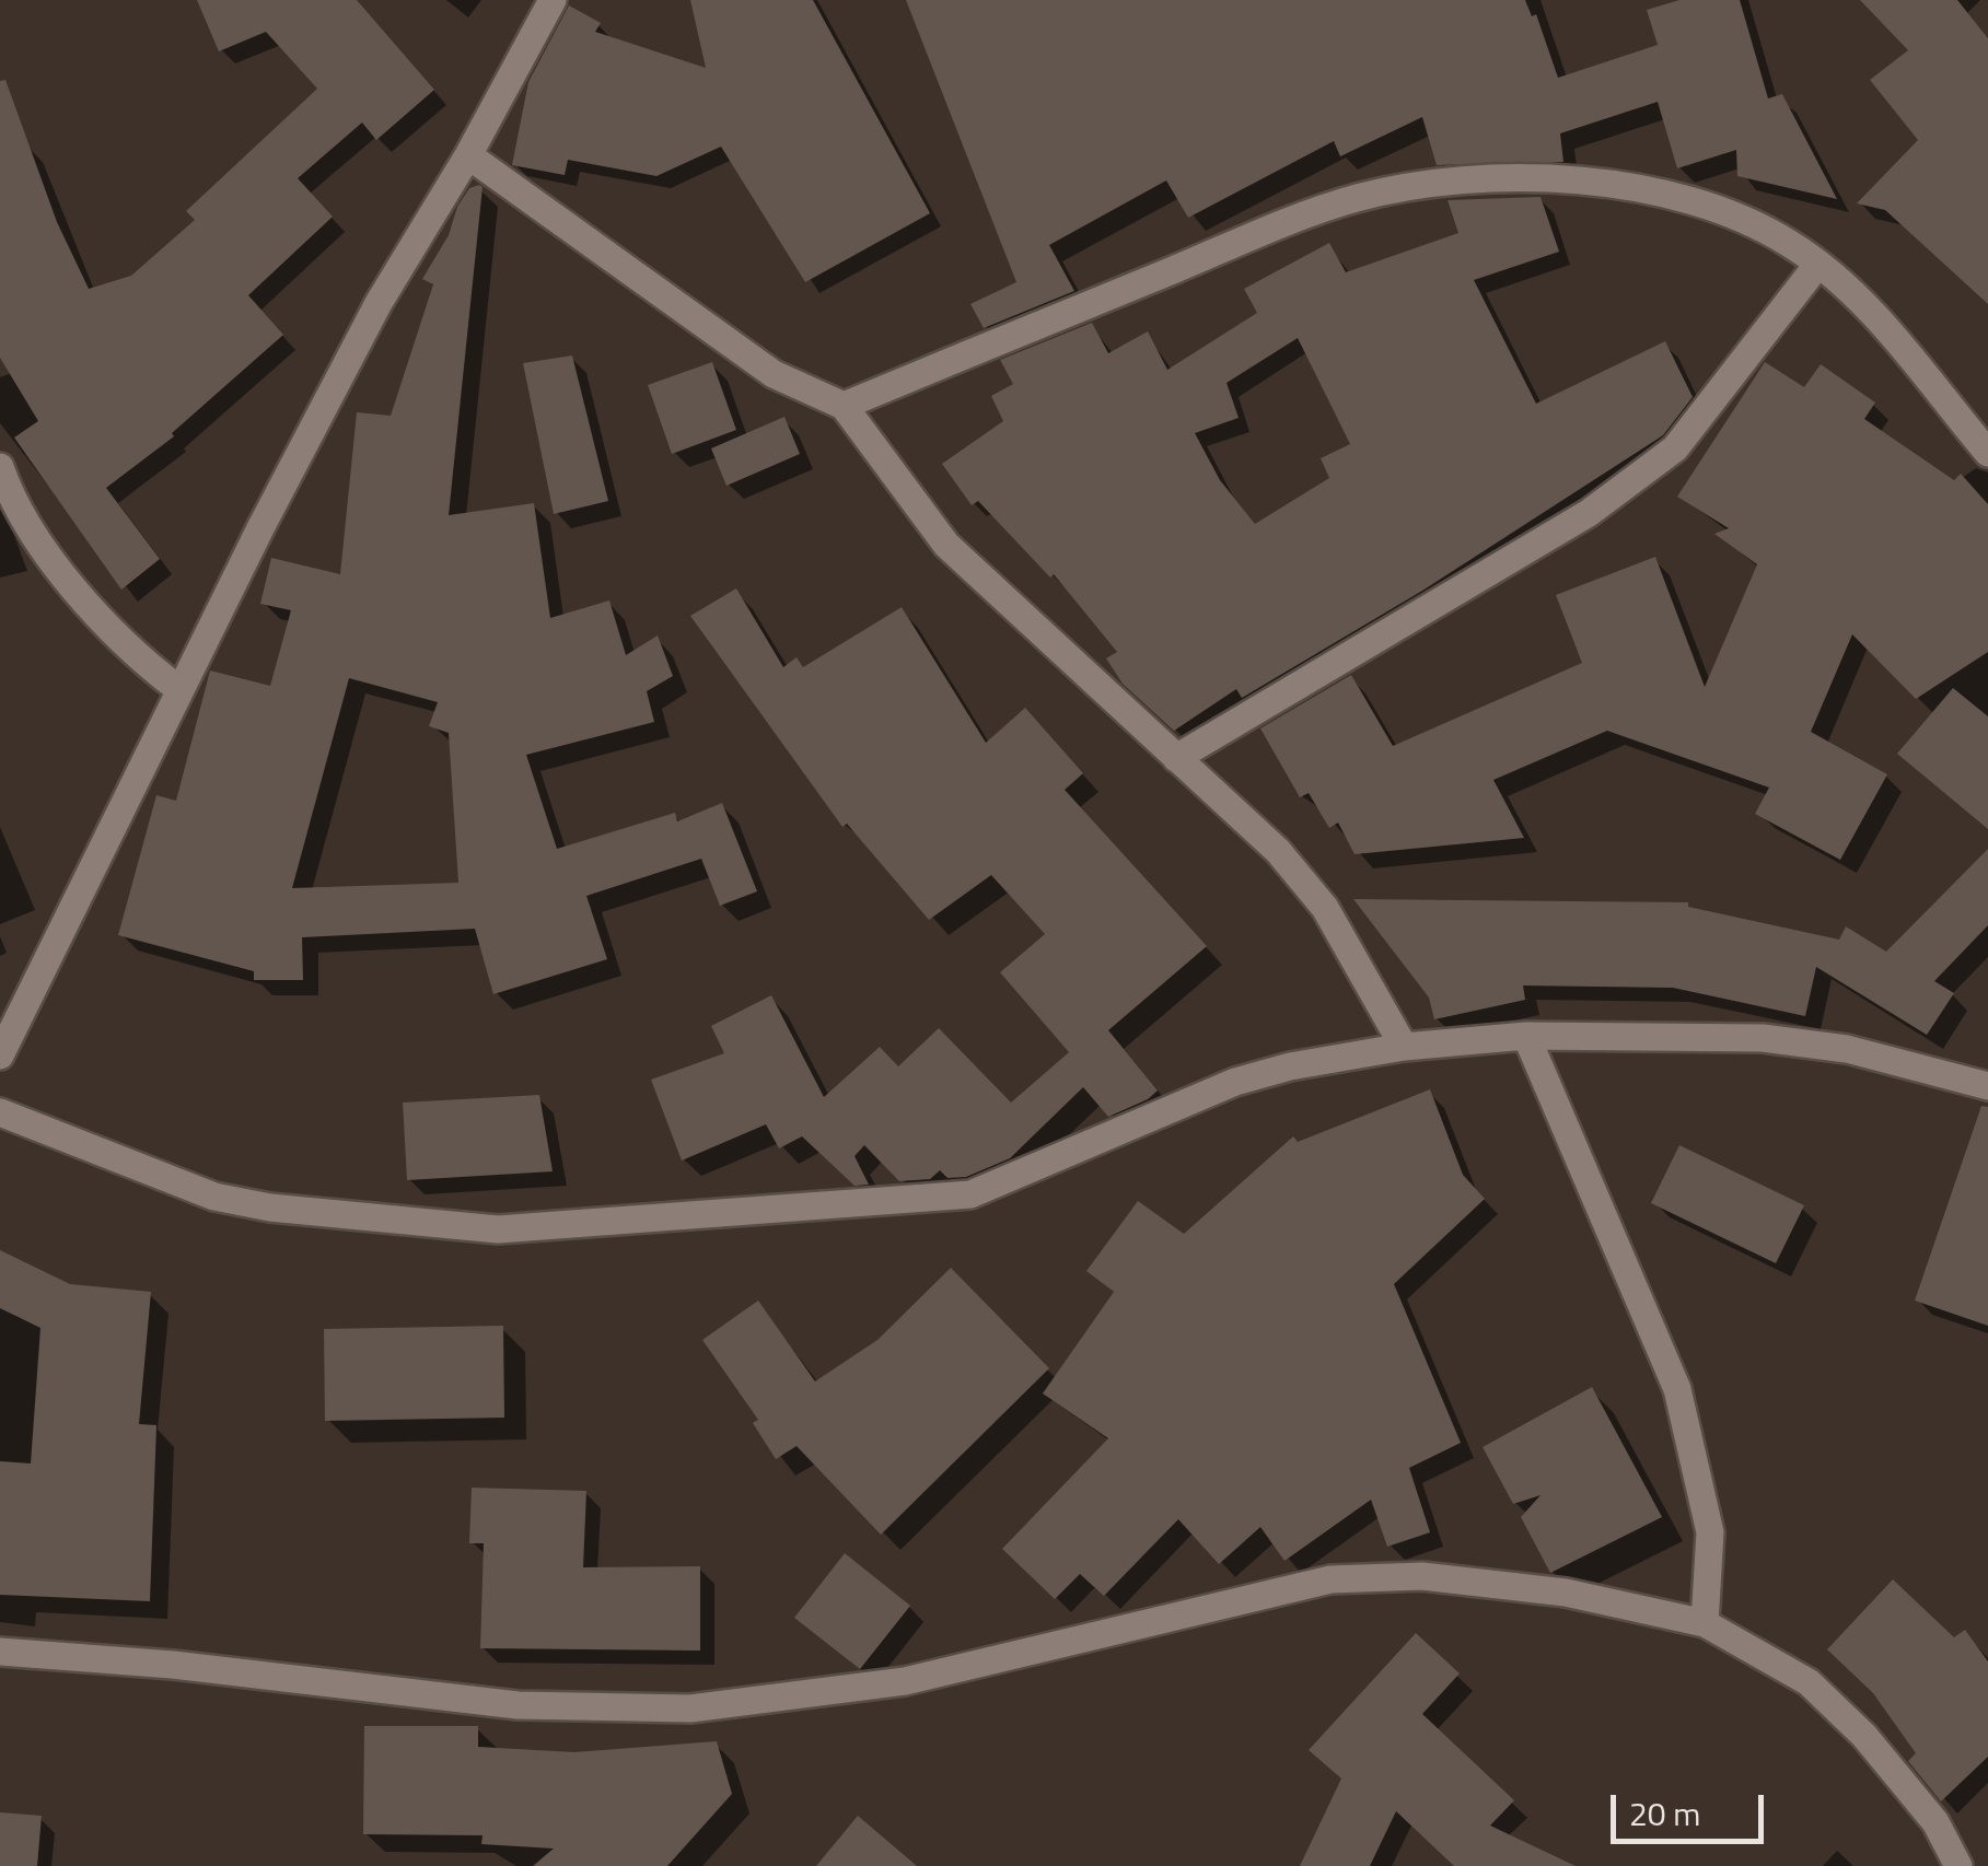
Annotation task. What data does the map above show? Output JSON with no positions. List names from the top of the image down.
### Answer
{
  "scale_bar": "20 m"
}
